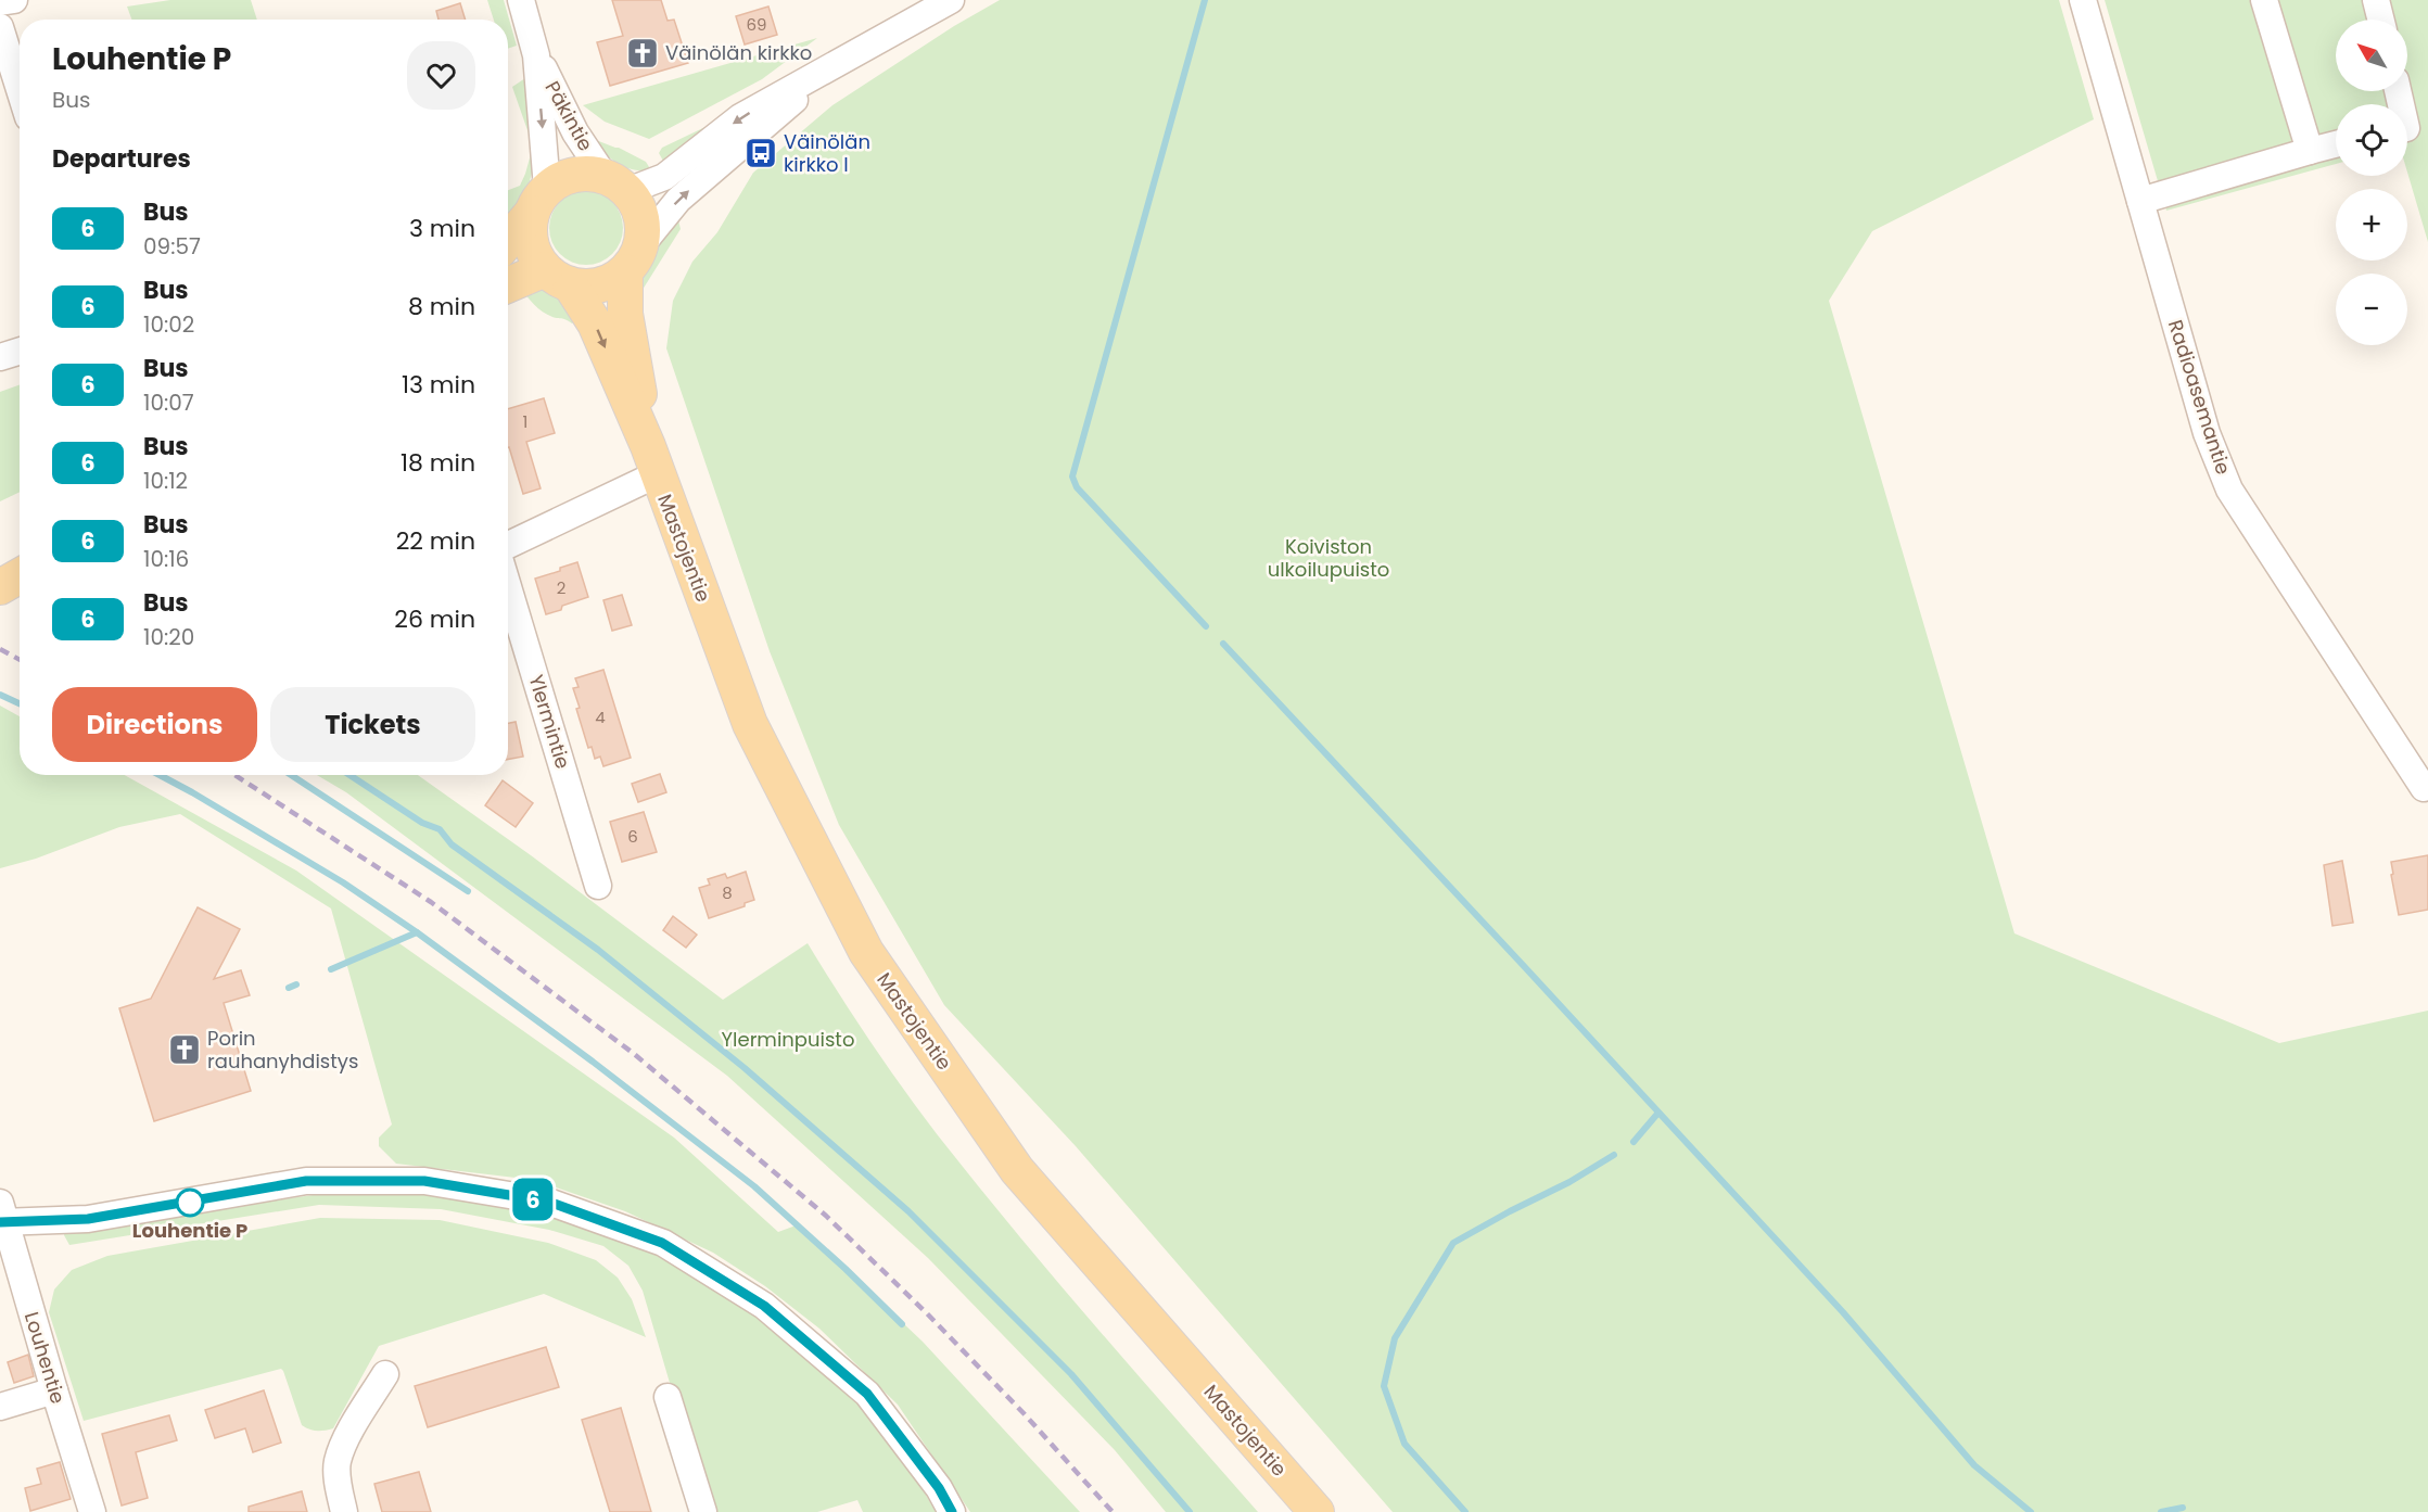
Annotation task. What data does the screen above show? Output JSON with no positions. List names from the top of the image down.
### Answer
{
  "streets": {
    "main road": ["Mastojentie"],
    "street": [
      "Päkintie",
      "Radioasemantie",
      "Ylermintie",
      "Louhentie"
    ]
  },
  "crossings": [
    ["Päkintie", "Mastojentie"]
  ],
  "one_way": ["Päkintie"],
  "parks": ["Koiviston ulkoilupuisto", "Ylerminpuisto"],
  "places": {
    "church": ["Väinölän kirkko", "Porin rauhanyhdistys"],
    "bus stop": ["Väinölän kirkko I"],
    "other": ["Louhentie P"]
  },
  "lines": ["bus line 6"],
  "house_numbers": [
    "69",
    "1",
    "2",
    "4",
    "6",
    "8"
  ],
  "north": "top left",
  "page": {
    "on_map": "6",
    "map_buttons": ["+", "−"],
    "heading": [
      ["Louhentie P", "Bus"],
      "Departures"
    ],
    "list": [
      {
        "mark": "6",
        "name": "Bus",
        "note": "09:57",
        "value": "3 min"
      },
      {
        "mark": "6",
        "name": "Bus",
        "note": "10:02",
        "value": "8 min"
      },
      {
        "mark": "6",
        "name": "Bus",
        "note": "10:07",
        "value": "13 min"
      },
      {
        "mark": "6",
        "name": "Bus",
        "note": "10:12",
        "value": "18 min"
      },
      {
        "mark": "6",
        "name": "Bus",
        "note": "10:16",
        "value": "22 min"
      },
      {
        "mark": "6",
        "name": "Bus",
        "note": "10:20",
        "value": "26 min"
      }
    ],
    "buttons": ["Directions", "Tickets"]
  }
}
